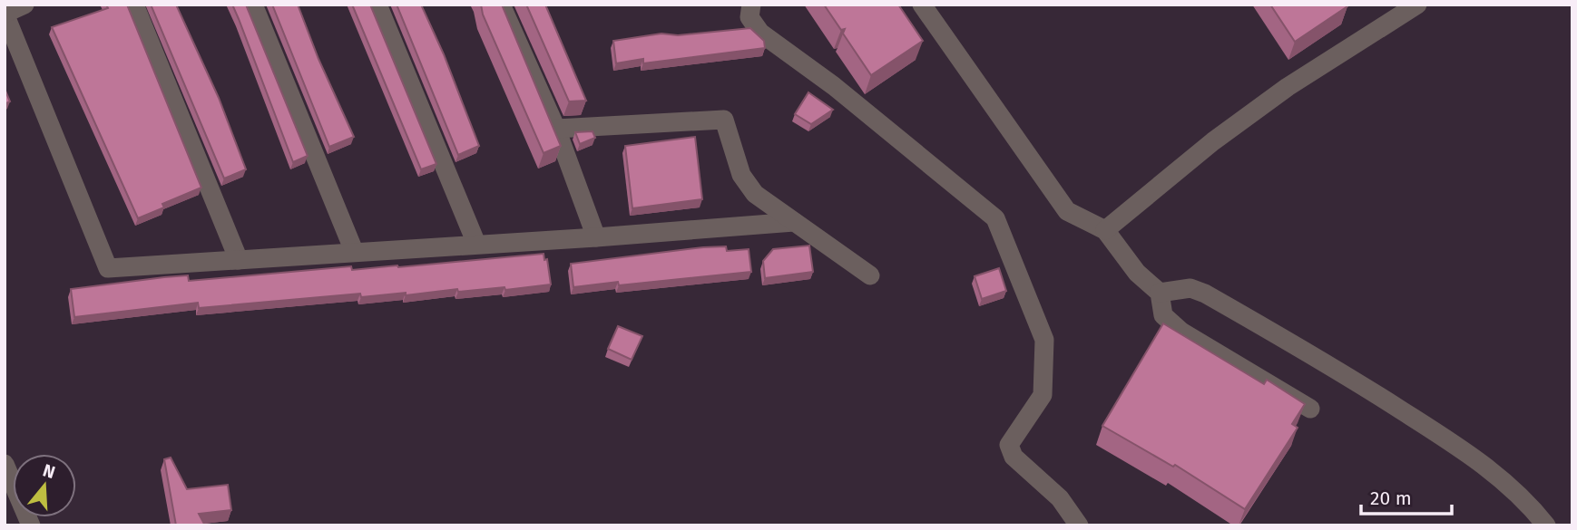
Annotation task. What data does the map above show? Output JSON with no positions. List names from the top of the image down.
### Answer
{
  "scale_bar": "20 m",
  "north": "top"
}
